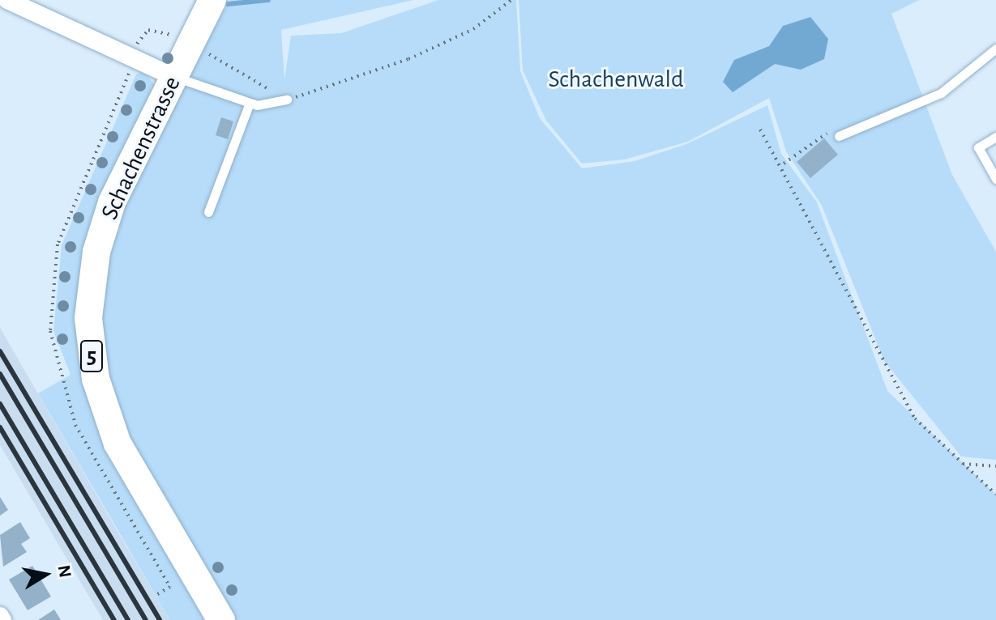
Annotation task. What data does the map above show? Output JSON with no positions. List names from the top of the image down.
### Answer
{
  "streets": {
    "main road": ["Schachenstrasse", "5"]
  },
  "parks": ["Schachenwald"],
  "north": "right"
}
